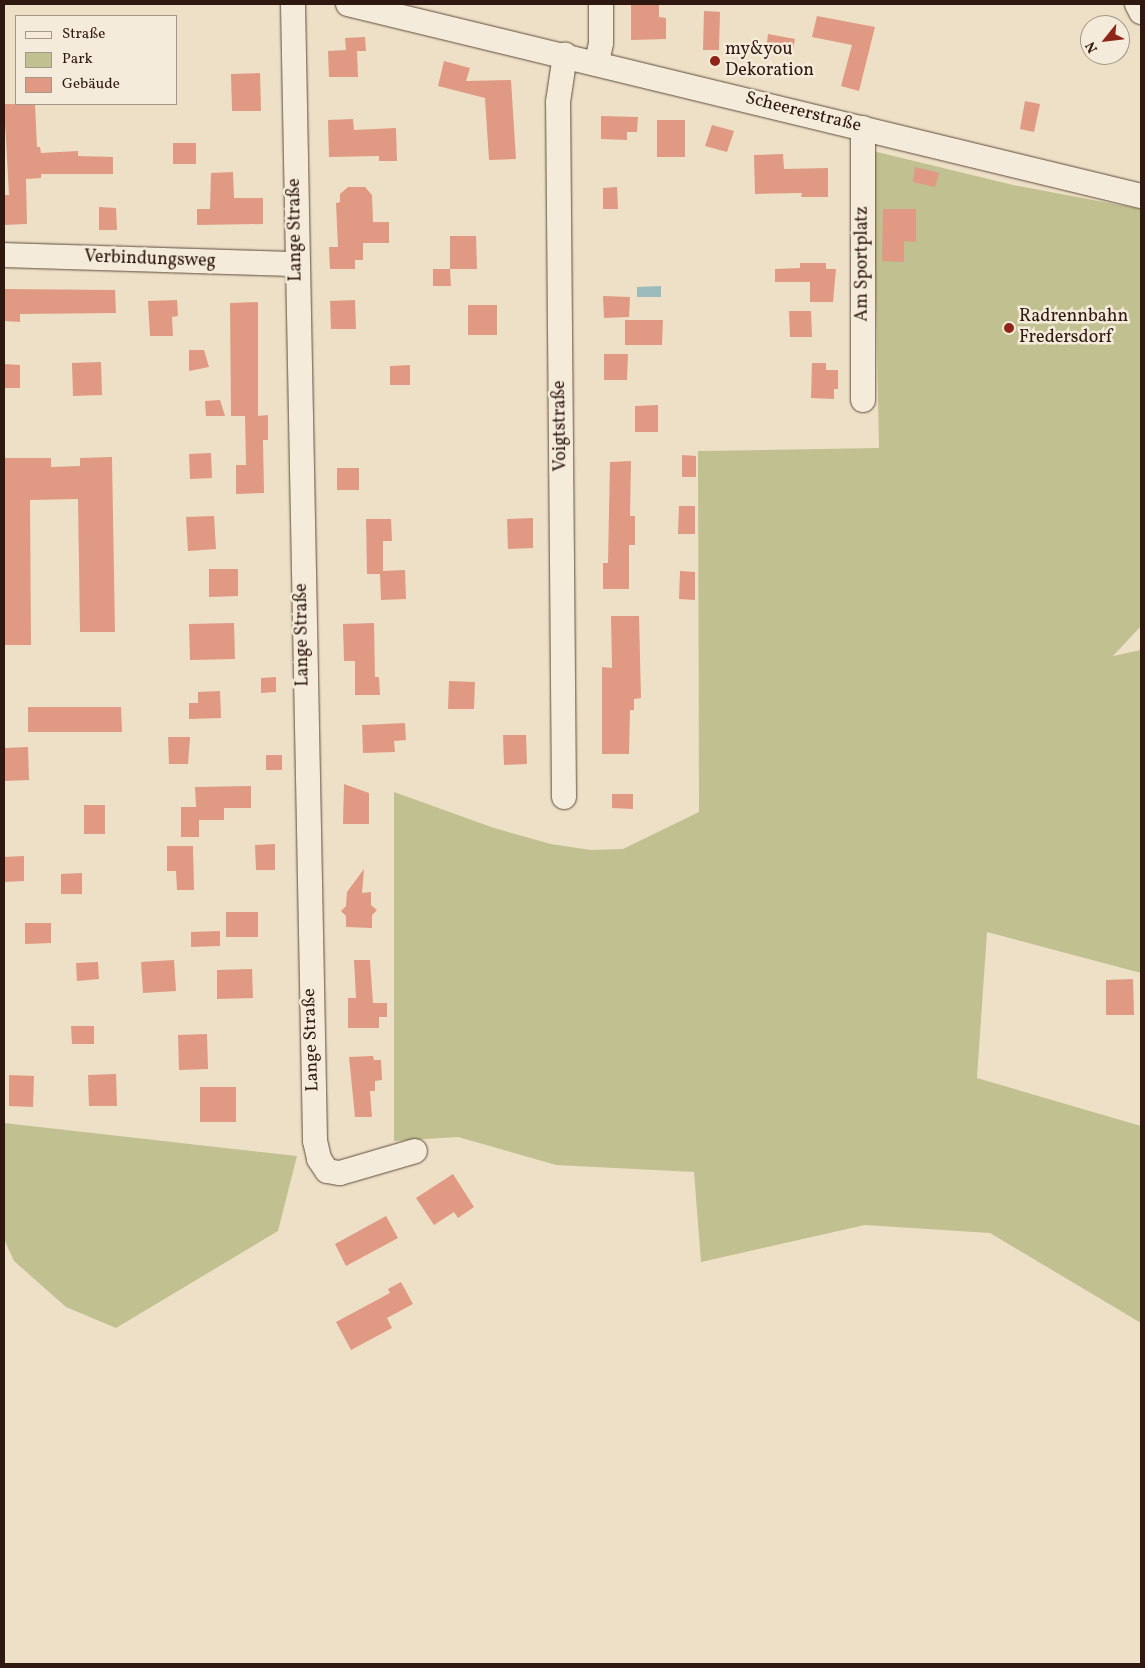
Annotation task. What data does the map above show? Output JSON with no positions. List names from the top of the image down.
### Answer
{
  "streets": {
    "street": [
      "Scheererstraße",
      "Lange Straße",
      "Verbindungsweg",
      "Am Sportplatz",
      "Voigtstraße"
    ]
  },
  "crossings": [
    ["Scheererstraße", "Am Sportplatz"],
    ["Scheererstraße", "Voigtstraße"],
    ["Lange Straße", "Verbindungsweg"]
  ],
  "places": ["my&you Dekoration", "Radrennbahn Fredersdorf"],
  "legend": ["Straße", "Park", "Gebäude"],
  "north": "bottom left"
}
